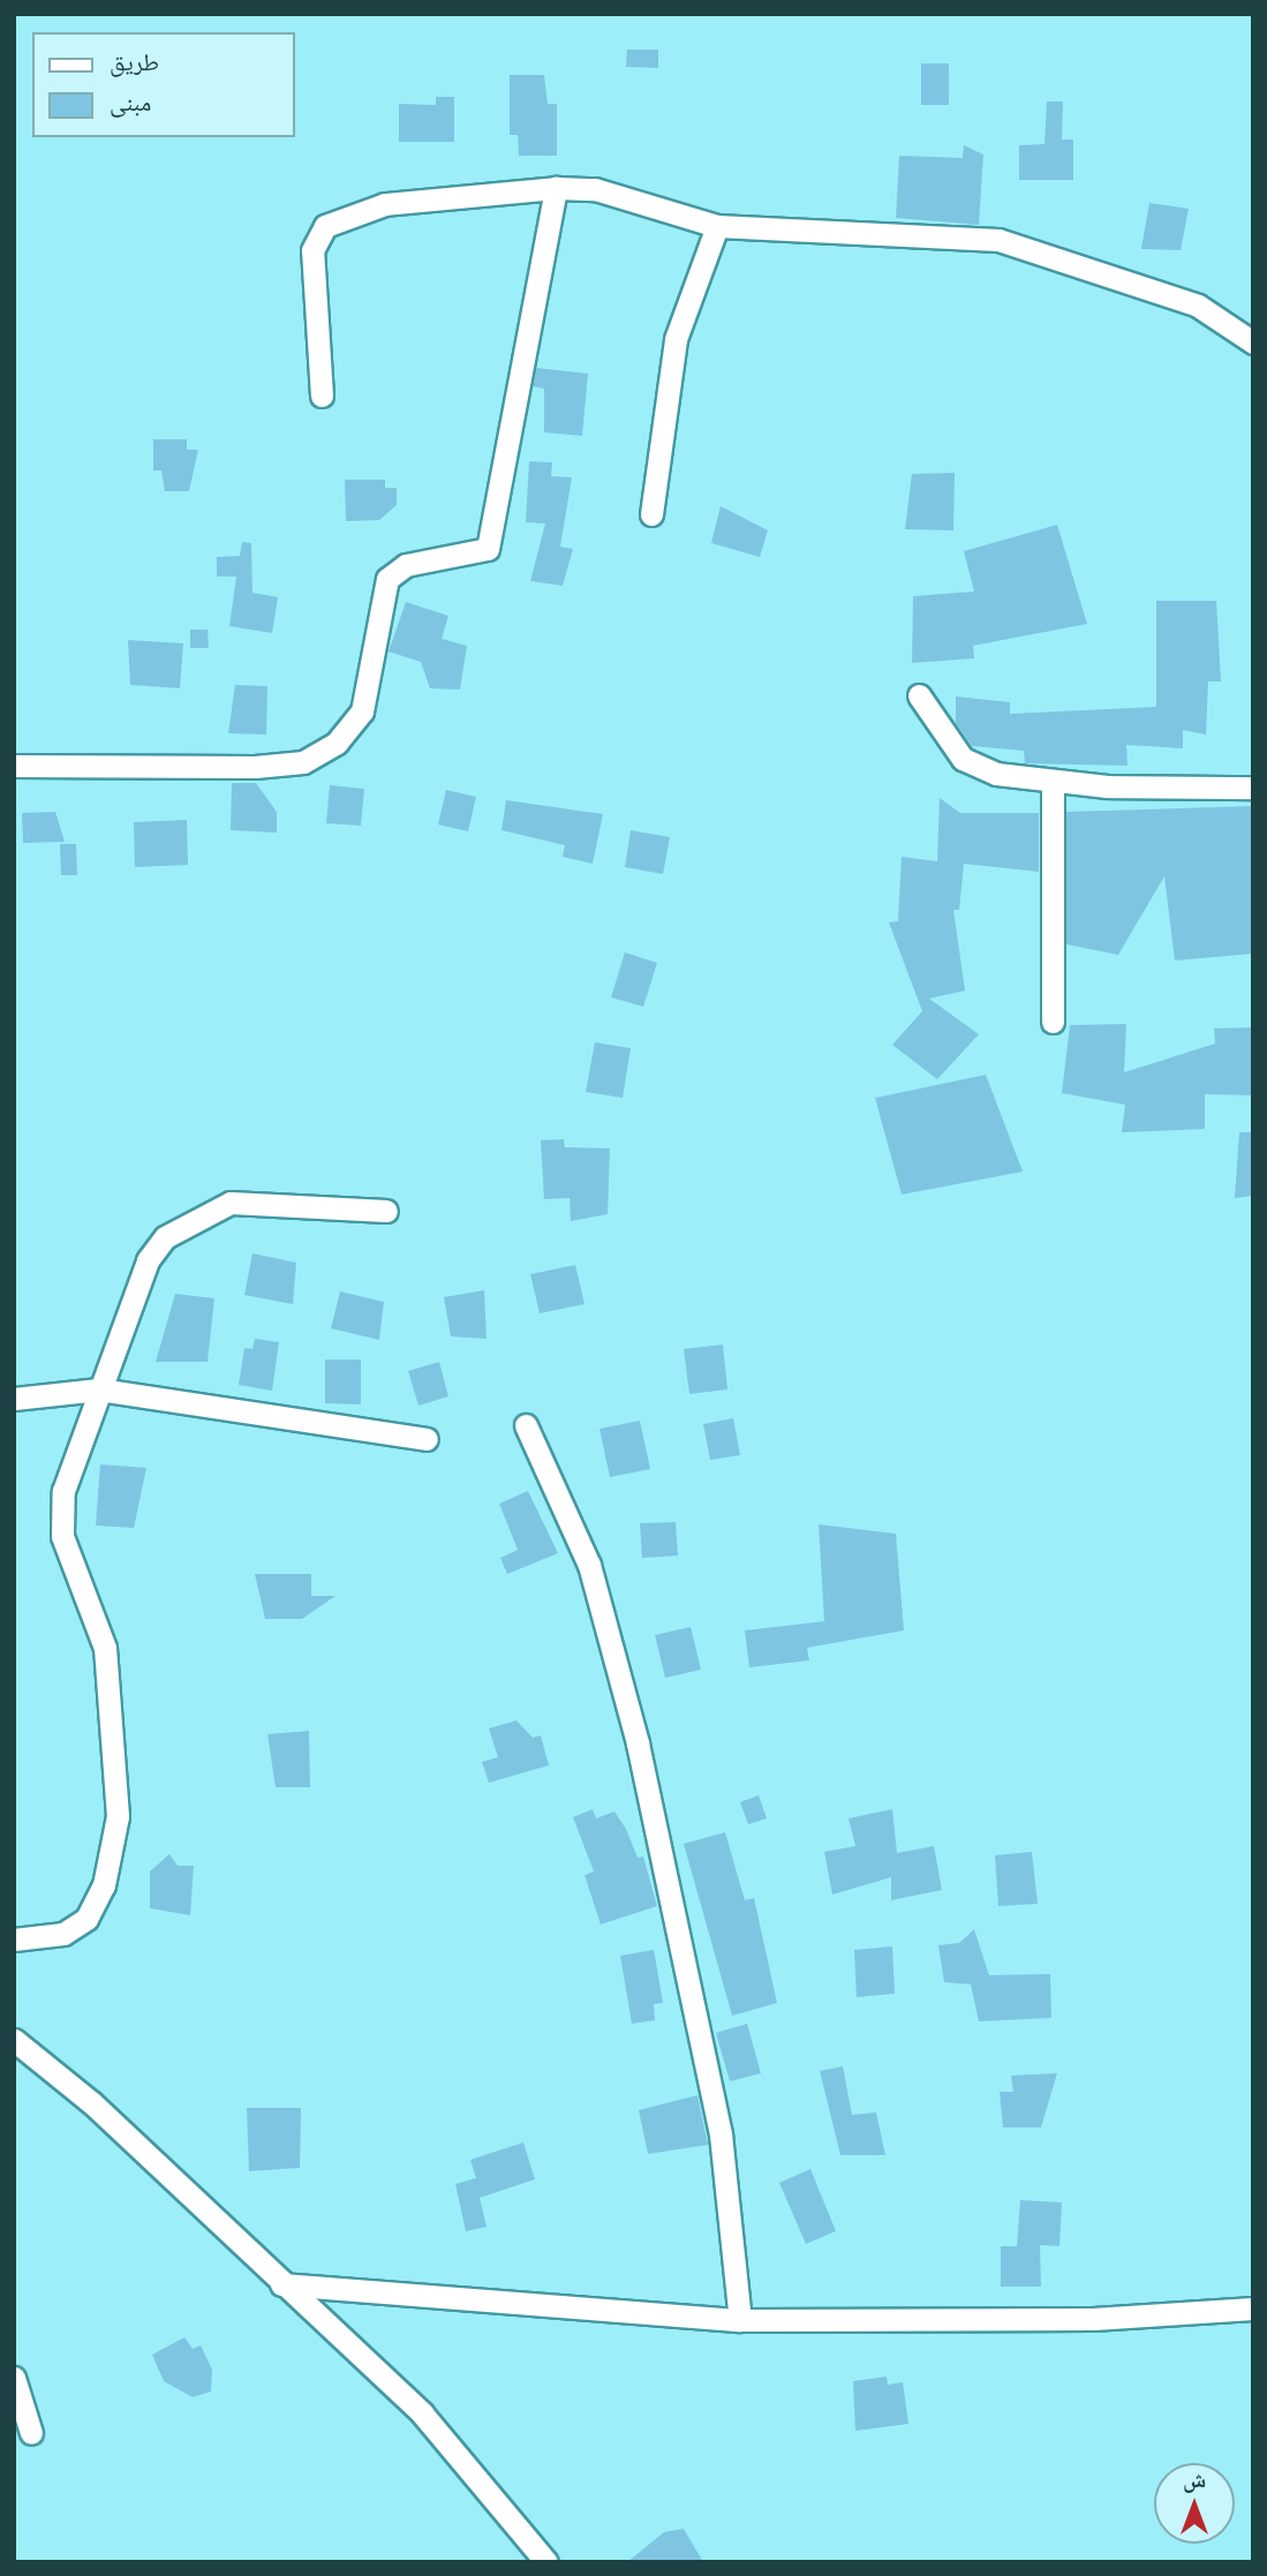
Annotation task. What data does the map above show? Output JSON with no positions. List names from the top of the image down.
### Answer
{
  "legend": ["طريق", "مبنى"],
  "north": "top"
}
